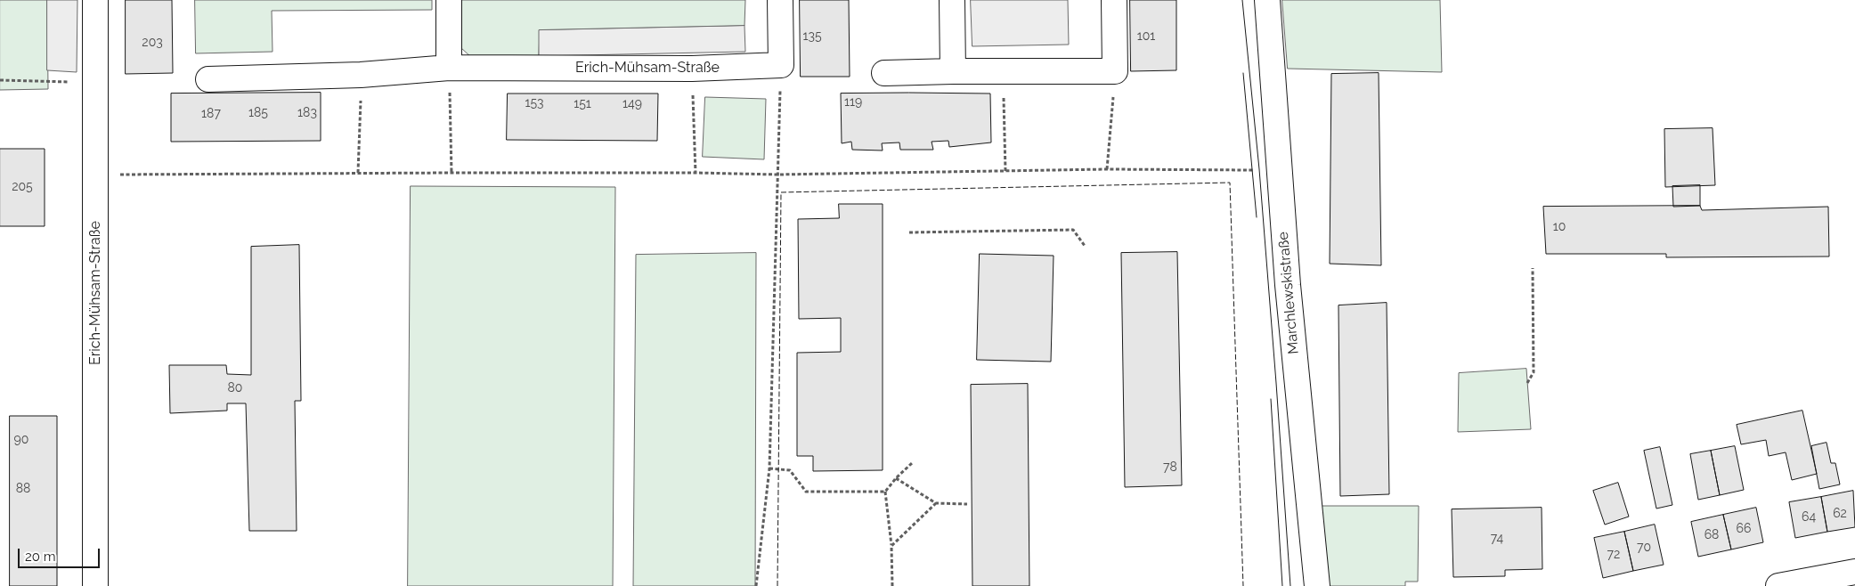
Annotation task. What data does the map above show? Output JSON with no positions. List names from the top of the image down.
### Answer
{
  "streets": {
    "street": ["Erich-Mühsam-Straße", "Marchlewskistraße"]
  },
  "house_numbers": [
    "135",
    "101",
    "203",
    "119",
    "153",
    "151",
    "149",
    "185",
    "183",
    "187",
    "205",
    "10",
    "80",
    "90",
    "78",
    "88",
    "62",
    "64",
    "66",
    "68",
    "74",
    "70",
    "72"
  ],
  "scale_bar": "20 m"
}
